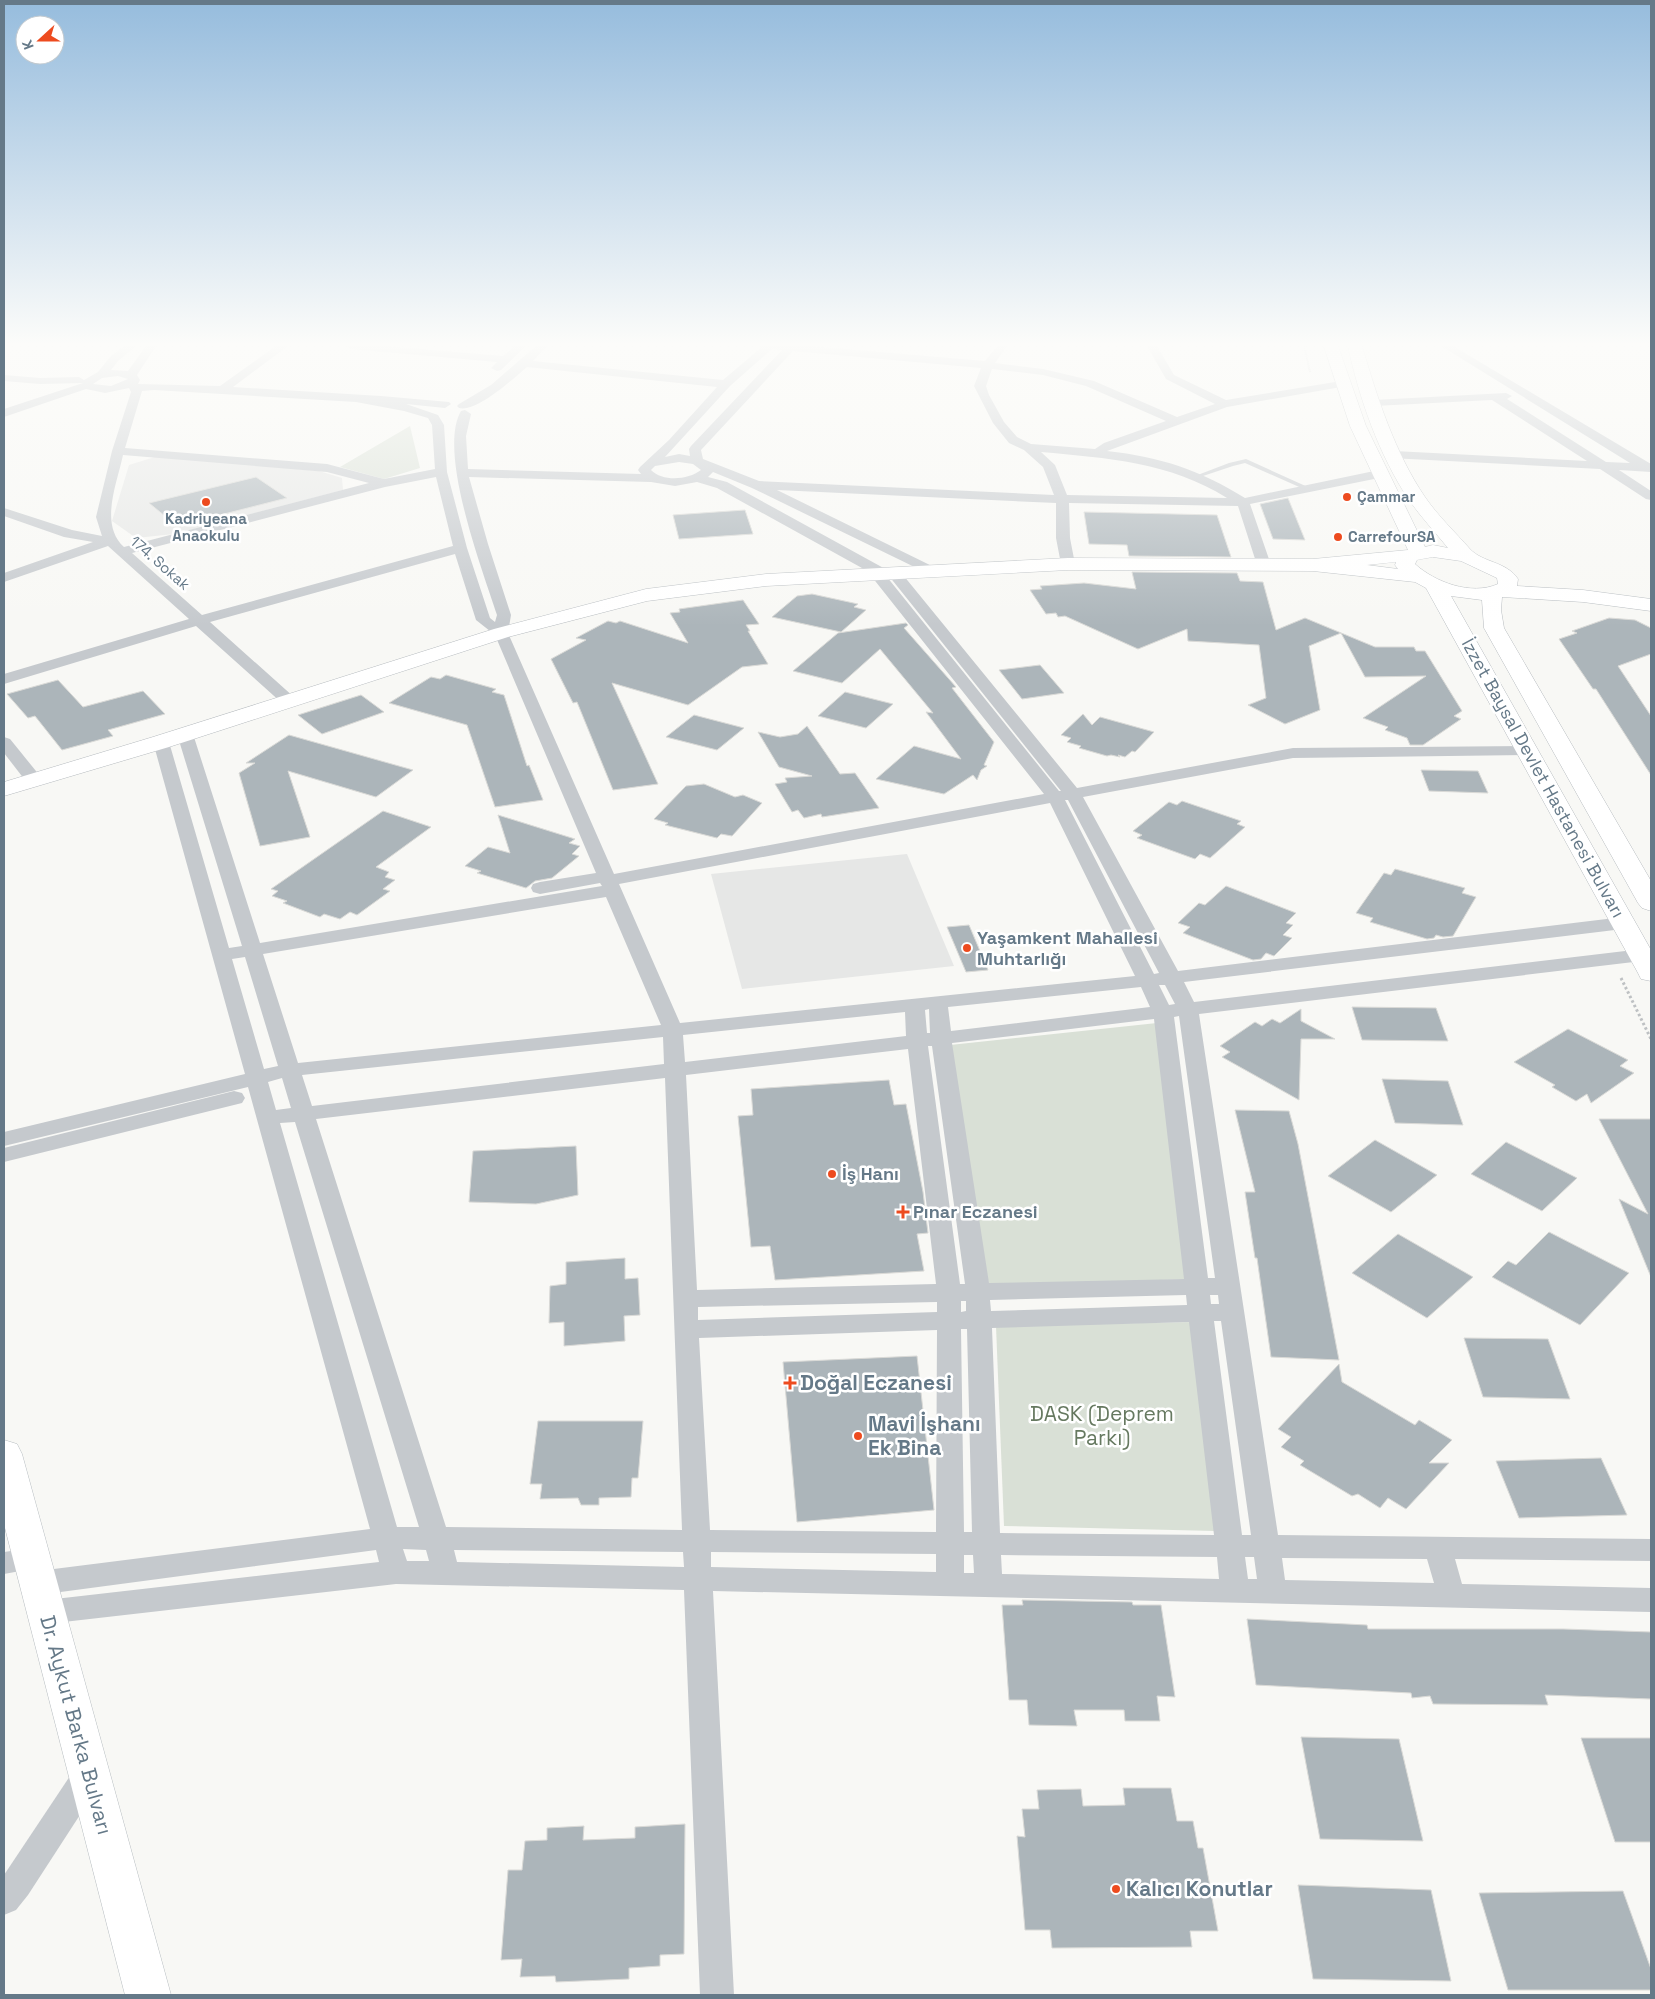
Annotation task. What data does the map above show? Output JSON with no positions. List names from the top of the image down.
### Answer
{
  "streets": {
    "main road": ["İzzet Baysal Devlet Hastanesi Bulvarı", "Dr. Aykut Barka Bulvarı"],
    "street": ["174. Sokak"]
  },
  "parks": ["DASK (Deprem Parkı)"],
  "places": {
    "other": [
      "Çammar",
      "Kadriyeana Anaokulu",
      "CarrefourSA",
      "Yaşamkent Mahallesi Muhtarlığı",
      "İş Hanı",
      "Mavi İşhanı Ek Bina",
      "Kalıcı Konutlar"
    ],
    "health": ["Pınar Eczanesi", "Doğal Eczanesi"]
  },
  "north": "left"
}
